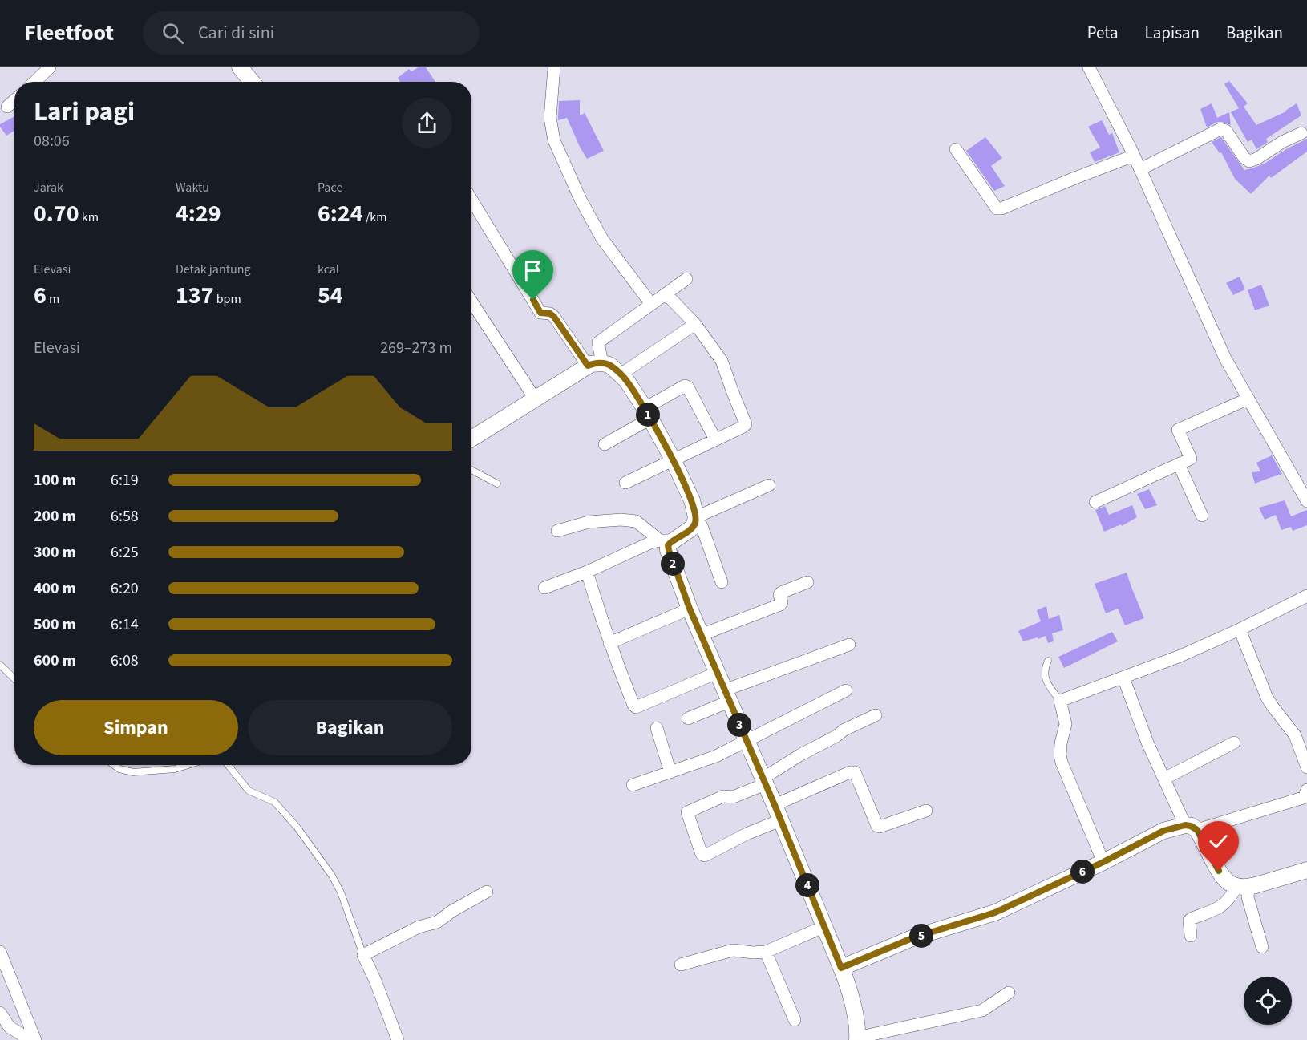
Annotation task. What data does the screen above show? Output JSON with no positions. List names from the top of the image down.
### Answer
{
  "page": {
    "header": "Fleetfoot",
    "search": "Cari di sini",
    "nav": ["Peta", "Lapisan", "Bagikan"],
    "heading": ["Lari pagi", "08:06"],
    "stats": [
      ["Jarak", "0.70 km"],
      ["Waktu", "4:29"],
      ["Pace", "6:24 /km"],
      ["Elevasi", "6 m"],
      ["Detak jantung", "137 bpm"],
      ["kcal", "54"]
    ],
    "chart": ["Elevasi", "269–273 m"],
    "pins": [
      "1",
      "2",
      "3",
      "6",
      "4",
      "5"
    ],
    "list": [
      {
        "name": "100 m",
        "note": "6:19"
      },
      {
        "name": "200 m",
        "note": "6:58"
      },
      {
        "name": "300 m",
        "note": "6:25"
      },
      {
        "name": "400 m",
        "note": "6:20"
      },
      {
        "name": "500 m",
        "note": "6:14"
      },
      {
        "name": "600 m",
        "note": "6:08"
      }
    ],
    "buttons": ["Simpan", "Bagikan"]
  }
}
